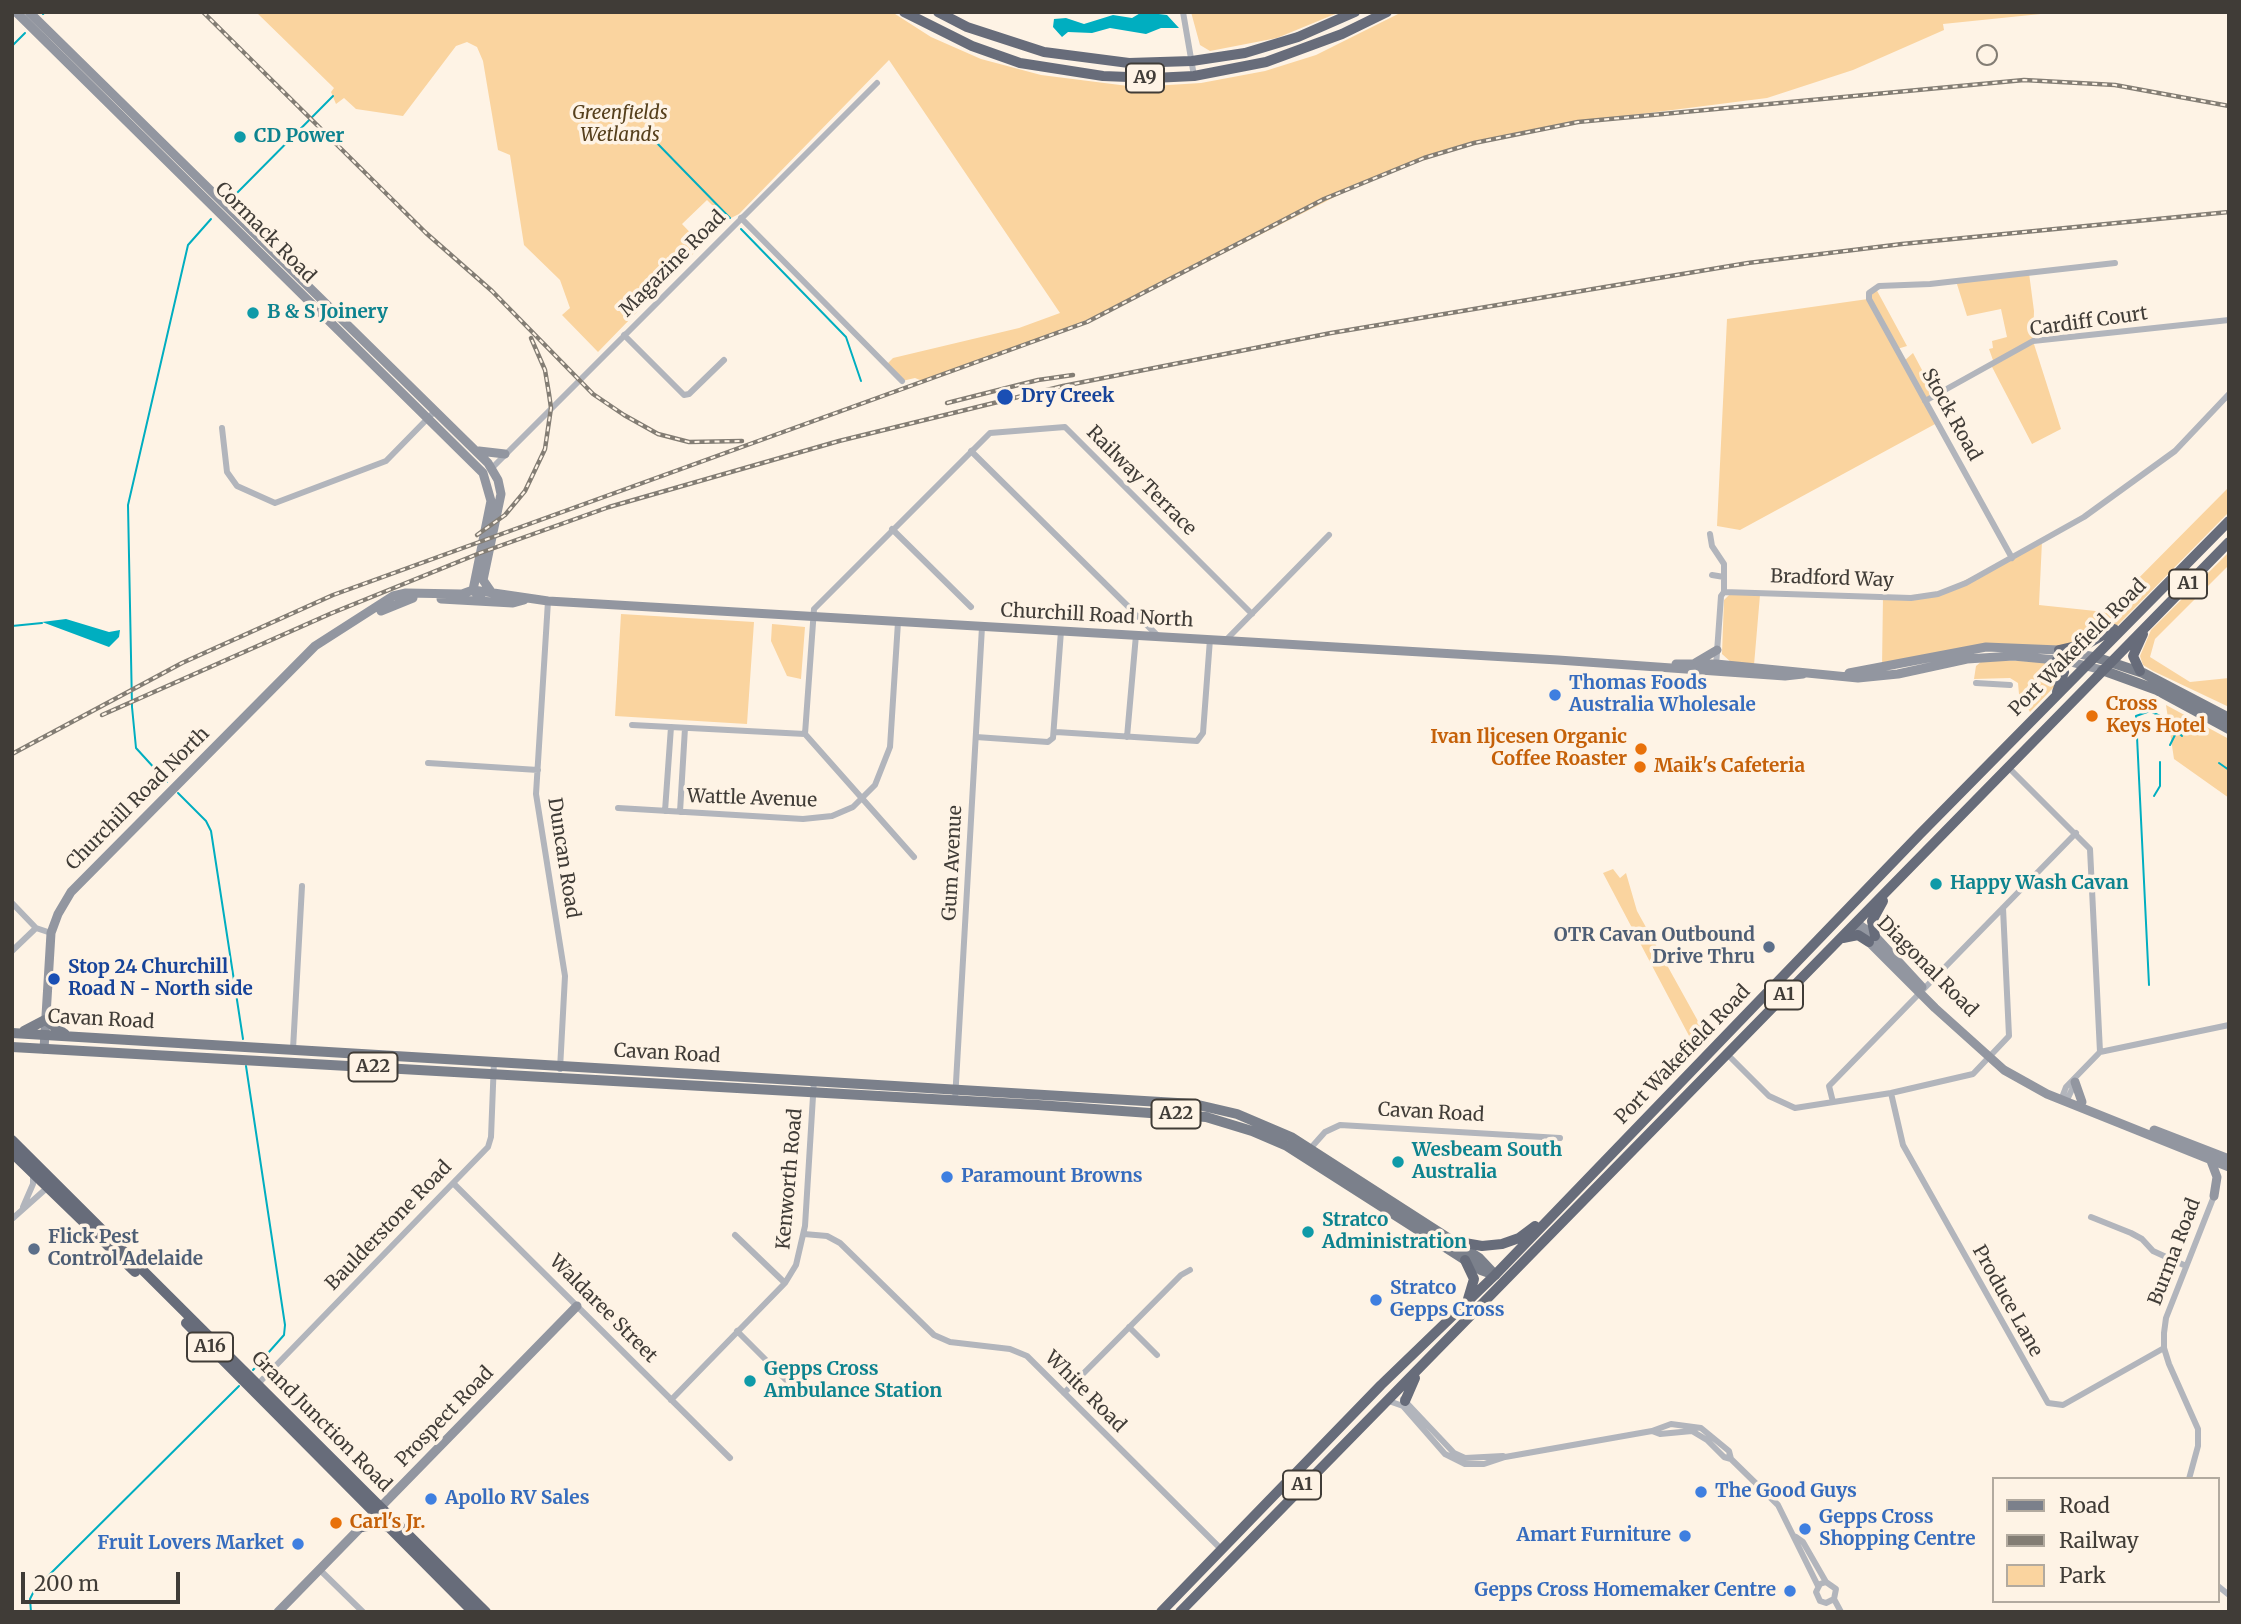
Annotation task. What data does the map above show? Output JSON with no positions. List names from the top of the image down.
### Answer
{
  "streets": {
    "highway": [
      "A9",
      "A1",
      "Port Wakefield Road",
      "A16",
      "Grand Junction Road"
    ],
    "main road": ["Cavan Road", "A22"],
    "street": [
      "Cormack Road",
      "Magazine Road",
      "Cardiff Court",
      "Stock Road",
      "Railway Terrace",
      "Bradford Way",
      "Churchill Road North",
      "Wattle Avenue",
      "Duncan Road",
      "Gum Avenue",
      "Diagonal Road",
      "Kenworth Road",
      "Baulderstone Road",
      "Burma Road",
      "Produce Lane",
      "Waldaree Street",
      "White Road",
      "Prospect Road"
    ]
  },
  "crossings": [
    ["Cormack Road", "Magazine Road"],
    ["Cardiff Court", "Stock Road"],
    ["Stock Road", "Bradford Way"],
    ["Railway Terrace", "Churchill Road North"],
    ["Churchill Road North", "Port Wakefield Road"],
    ["Churchill Road North", "Duncan Road"],
    ["Churchill Road North", "Gum Avenue"],
    ["Churchill Road North", "Cavan Road"],
    ["Port Wakefield Road", "Diagonal Road"],
    ["Port Wakefield Road", "Cavan Road"],
    ["Port Wakefield Road", "White Road"],
    ["Duncan Road", "Cavan Road"],
    ["Gum Avenue", "Cavan Road"],
    ["Cavan Road", "Kenworth Road"],
    ["Cavan Road", "Baulderstone Road"],
    ["Kenworth Road", "Waldaree Street"],
    ["Kenworth Road", "White Road"],
    ["Baulderstone Road", "Waldaree Street"],
    ["Baulderstone Road", "Grand Junction Road"],
    ["Burma Road", "Produce Lane"],
    ["Waldaree Street", "Prospect Road"],
    ["Prospect Road", "Grand Junction Road"]
  ],
  "parks": ["Greenfields Wetlands"],
  "places": [
    "CD Power",
    "B & S Joinery",
    "Dry Creek",
    "Thomas Foods Australia Wholesale",
    "Cross Keys Hotel",
    "Ivan Iljcesen Organic Coffee Roaster",
    "Maik's Cafeteria",
    "Happy Wash Cavan",
    "OTR Cavan Outbound Drive Thru",
    "Stop 24 Churchill Road N - North side",
    "Wesbeam South Australia",
    "Paramount Browns",
    "Stratco Administration",
    "Flick Pest Control Adelaide",
    "Stratco Gepps Cross",
    "Gepps Cross Ambulance Station",
    "The Good Guys",
    "Apollo RV Sales",
    "Carl's Jr.",
    "Gepps Cross Shopping Centre",
    "Amart Furniture",
    "Fruit Lovers Market",
    "Gepps Cross Homemaker Centre"
  ],
  "legend": ["Road", "Railway", "Park"],
  "scale_bar": "200 m"
}
